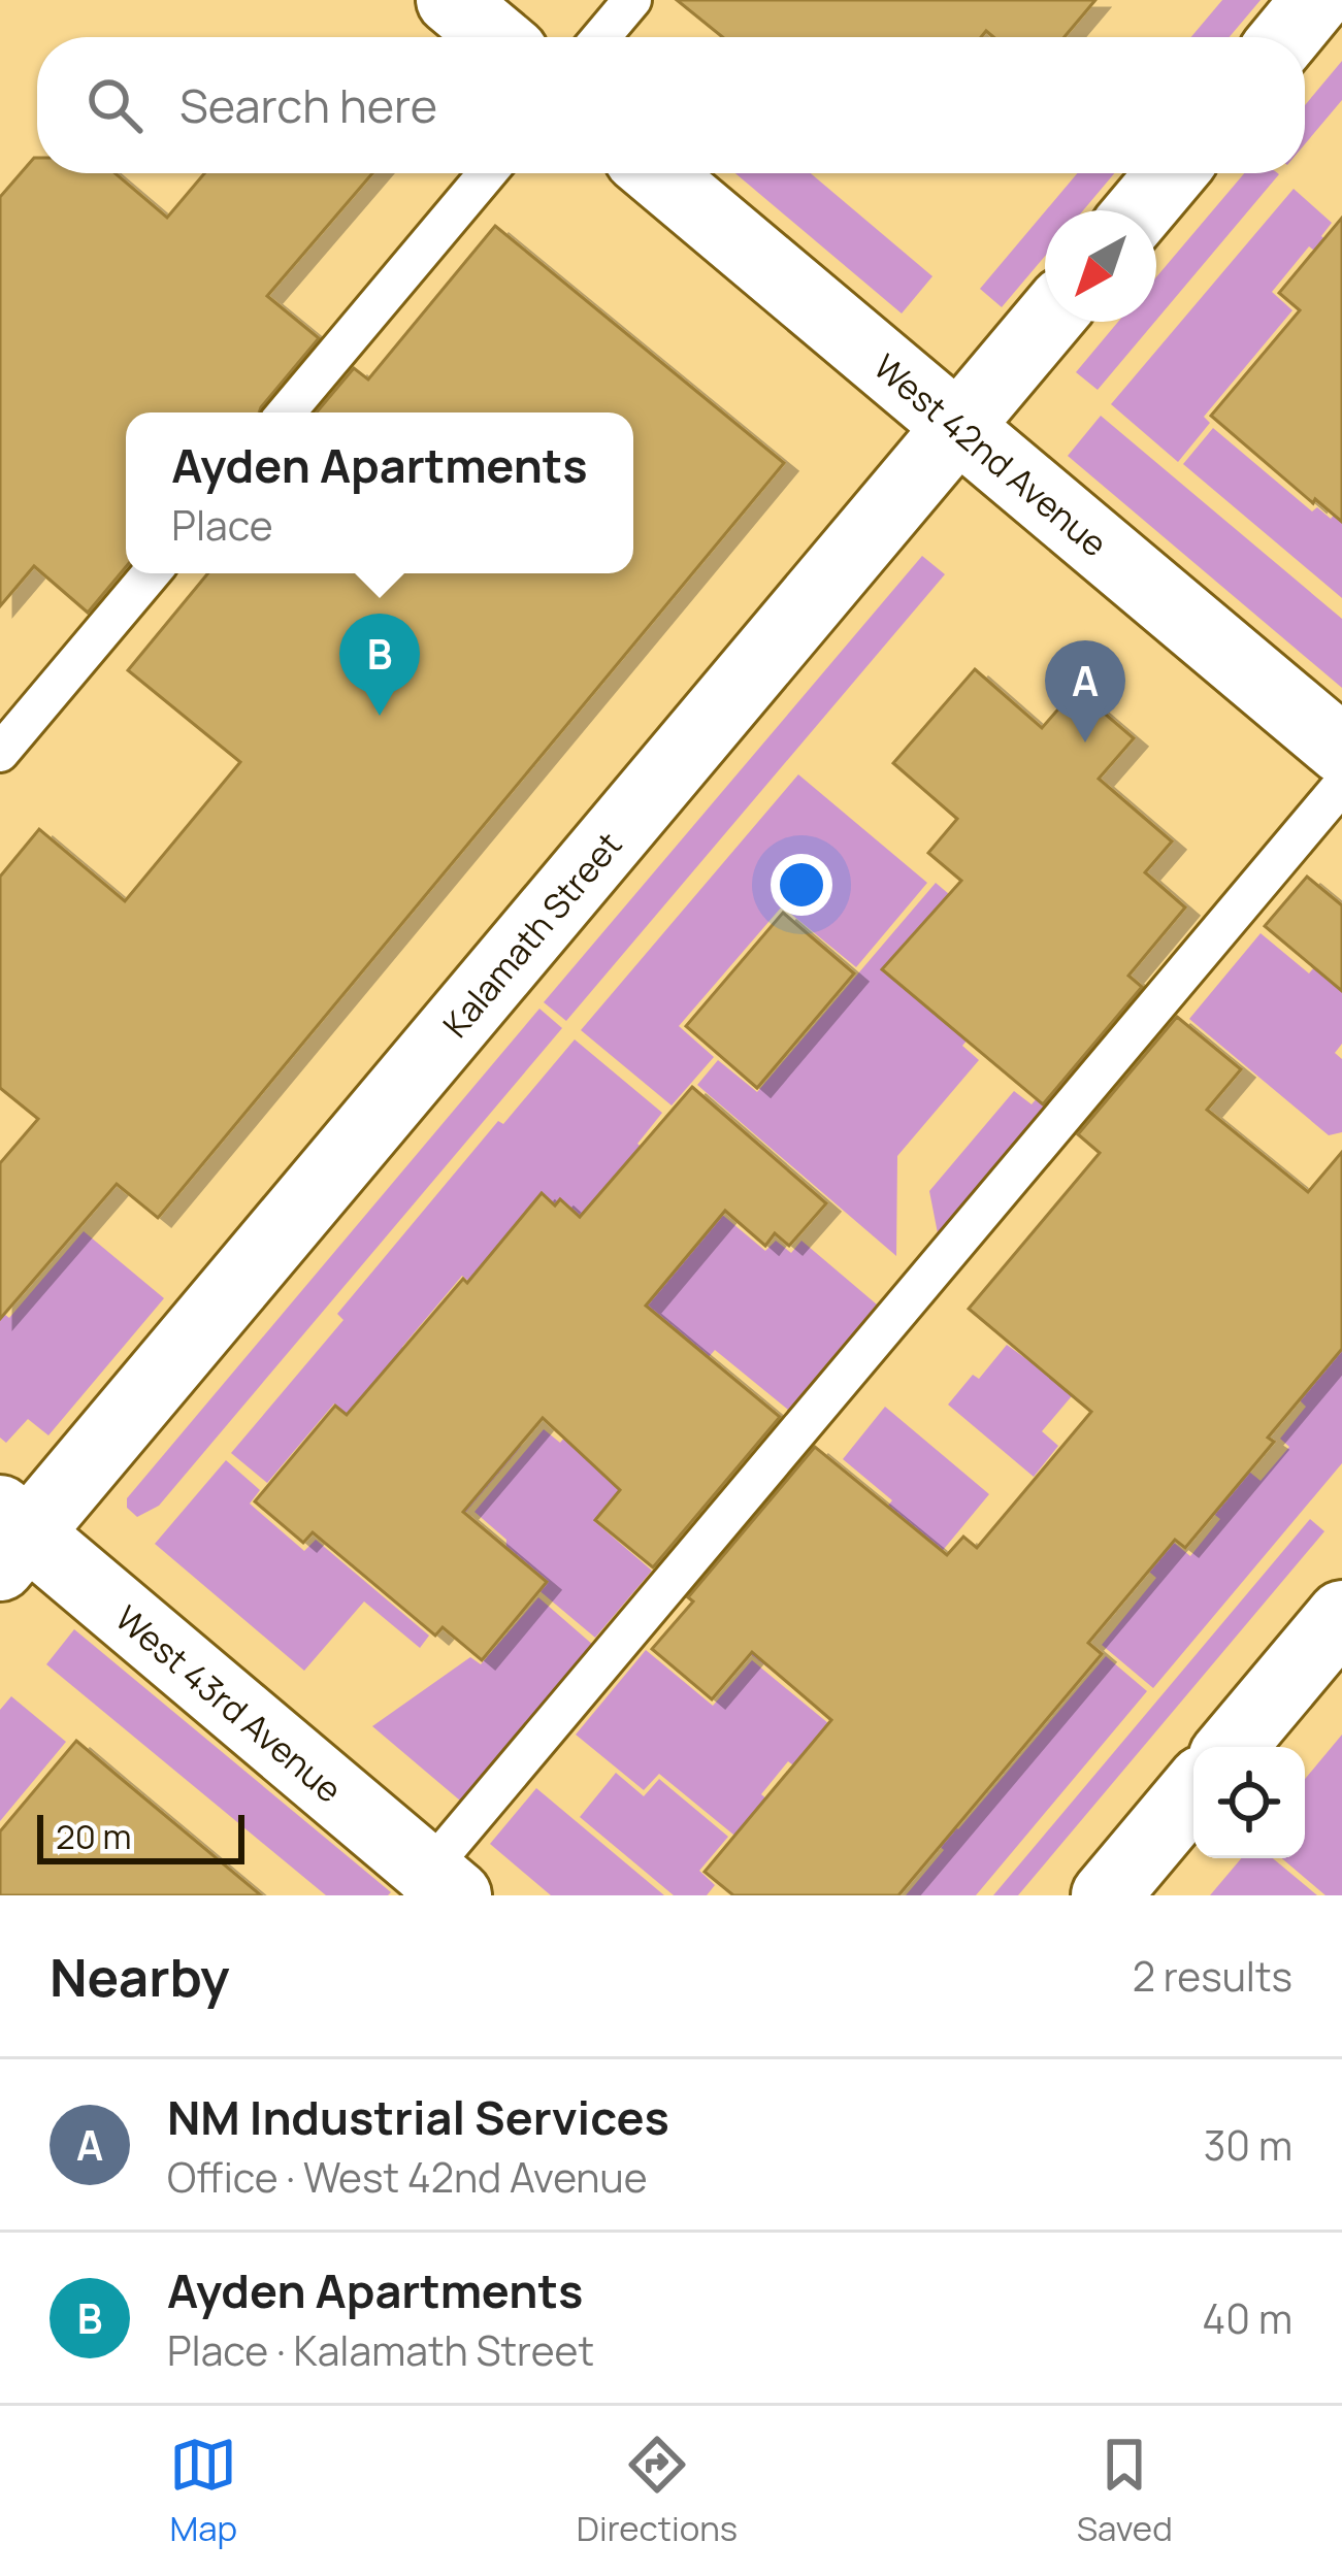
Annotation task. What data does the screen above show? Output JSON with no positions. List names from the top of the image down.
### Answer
{
  "streets": {
    "street": ["West 42nd Avenue", "Kalamath Street", "West 43rd Avenue"]
  },
  "crossings": [
    ["West 42nd Avenue", "Kalamath Street"],
    ["Kalamath Street", "West 43rd Avenue"]
  ],
  "scale_bar": "20 m",
  "north": "bottom left",
  "page": {
    "search": "Search here",
    "popup": ["Ayden Apartments", "Place"],
    "pins": ["B", "A"],
    "scale": "20 m",
    "heading": ["Nearby", "2 results"],
    "list": [
      {
        "mark": "A",
        "name": "NM Industrial Services",
        "note": "Office · West 42nd Avenue",
        "value": "30 m"
      },
      {
        "mark": "B",
        "name": "Ayden Apartments",
        "note": "Place · Kalamath Street",
        "value": "40 m"
      }
    ],
    "nav": ["Map", "Directions", "Saved"]
  }
}
